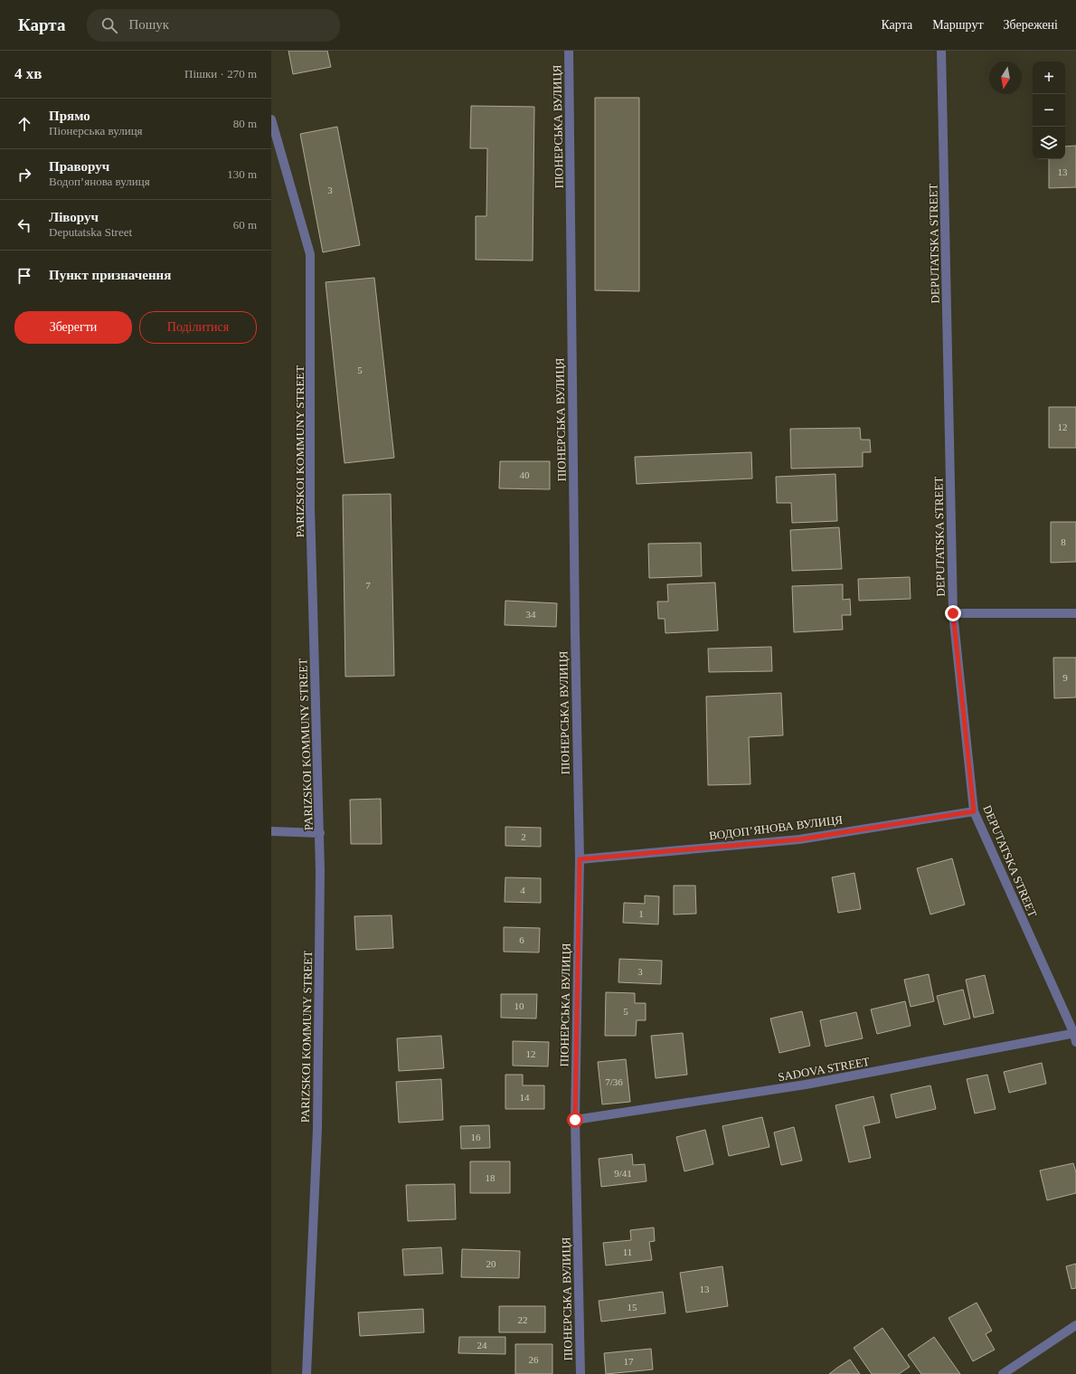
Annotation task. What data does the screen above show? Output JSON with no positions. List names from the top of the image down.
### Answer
{
  "streets": {
    "street": [
      "ПІОНЕРСЬКА ВУЛИЦЯ",
      "DEPUTATSKA STREET",
      "PARIZSKOI KOMMUNY STREET",
      "ВОДОП’ЯНОВА ВУЛИЦЯ",
      "SADOVA STREET"
    ]
  },
  "crossings": [
    ["ПІОНЕРСЬКА ВУЛИЦЯ", "ВОДОП’ЯНОВА ВУЛИЦЯ"],
    ["ПІОНЕРСЬКА ВУЛИЦЯ", "SADOVA STREET"],
    ["DEPUTATSKA STREET", "ВОДОП’ЯНОВА ВУЛИЦЯ"],
    ["DEPUTATSKA STREET", "SADOVA STREET"]
  ],
  "house_numbers": [
    "13",
    "3",
    "5",
    "12",
    "40",
    "8",
    "7",
    "34",
    "9",
    "2",
    "4",
    "1",
    "6",
    "3",
    "10",
    "5",
    "12",
    "7/36",
    "14",
    "16",
    "9/41",
    "18",
    "11",
    "20",
    "13",
    "15",
    "22",
    "24",
    "26",
    "17"
  ],
  "north": "bottom",
  "page": {
    "header": "Карта",
    "search": "Пошук",
    "nav": ["Карта", "Маршрут", "Збережені"],
    "heading": ["4 хв", "Пішки · 270 m"],
    "map_buttons": ["+", "−"],
    "list": [
      ["Прямо", "Піонерська вулиця", "80 m"],
      ["Праворуч", "Водоп’янова вулиця", "130 m"],
      ["Ліворуч", "Deputatska Street", "60 m"],
      "Пункт призначення"
    ],
    "buttons": ["Зберегти", "Поділитися"]
  }
}
